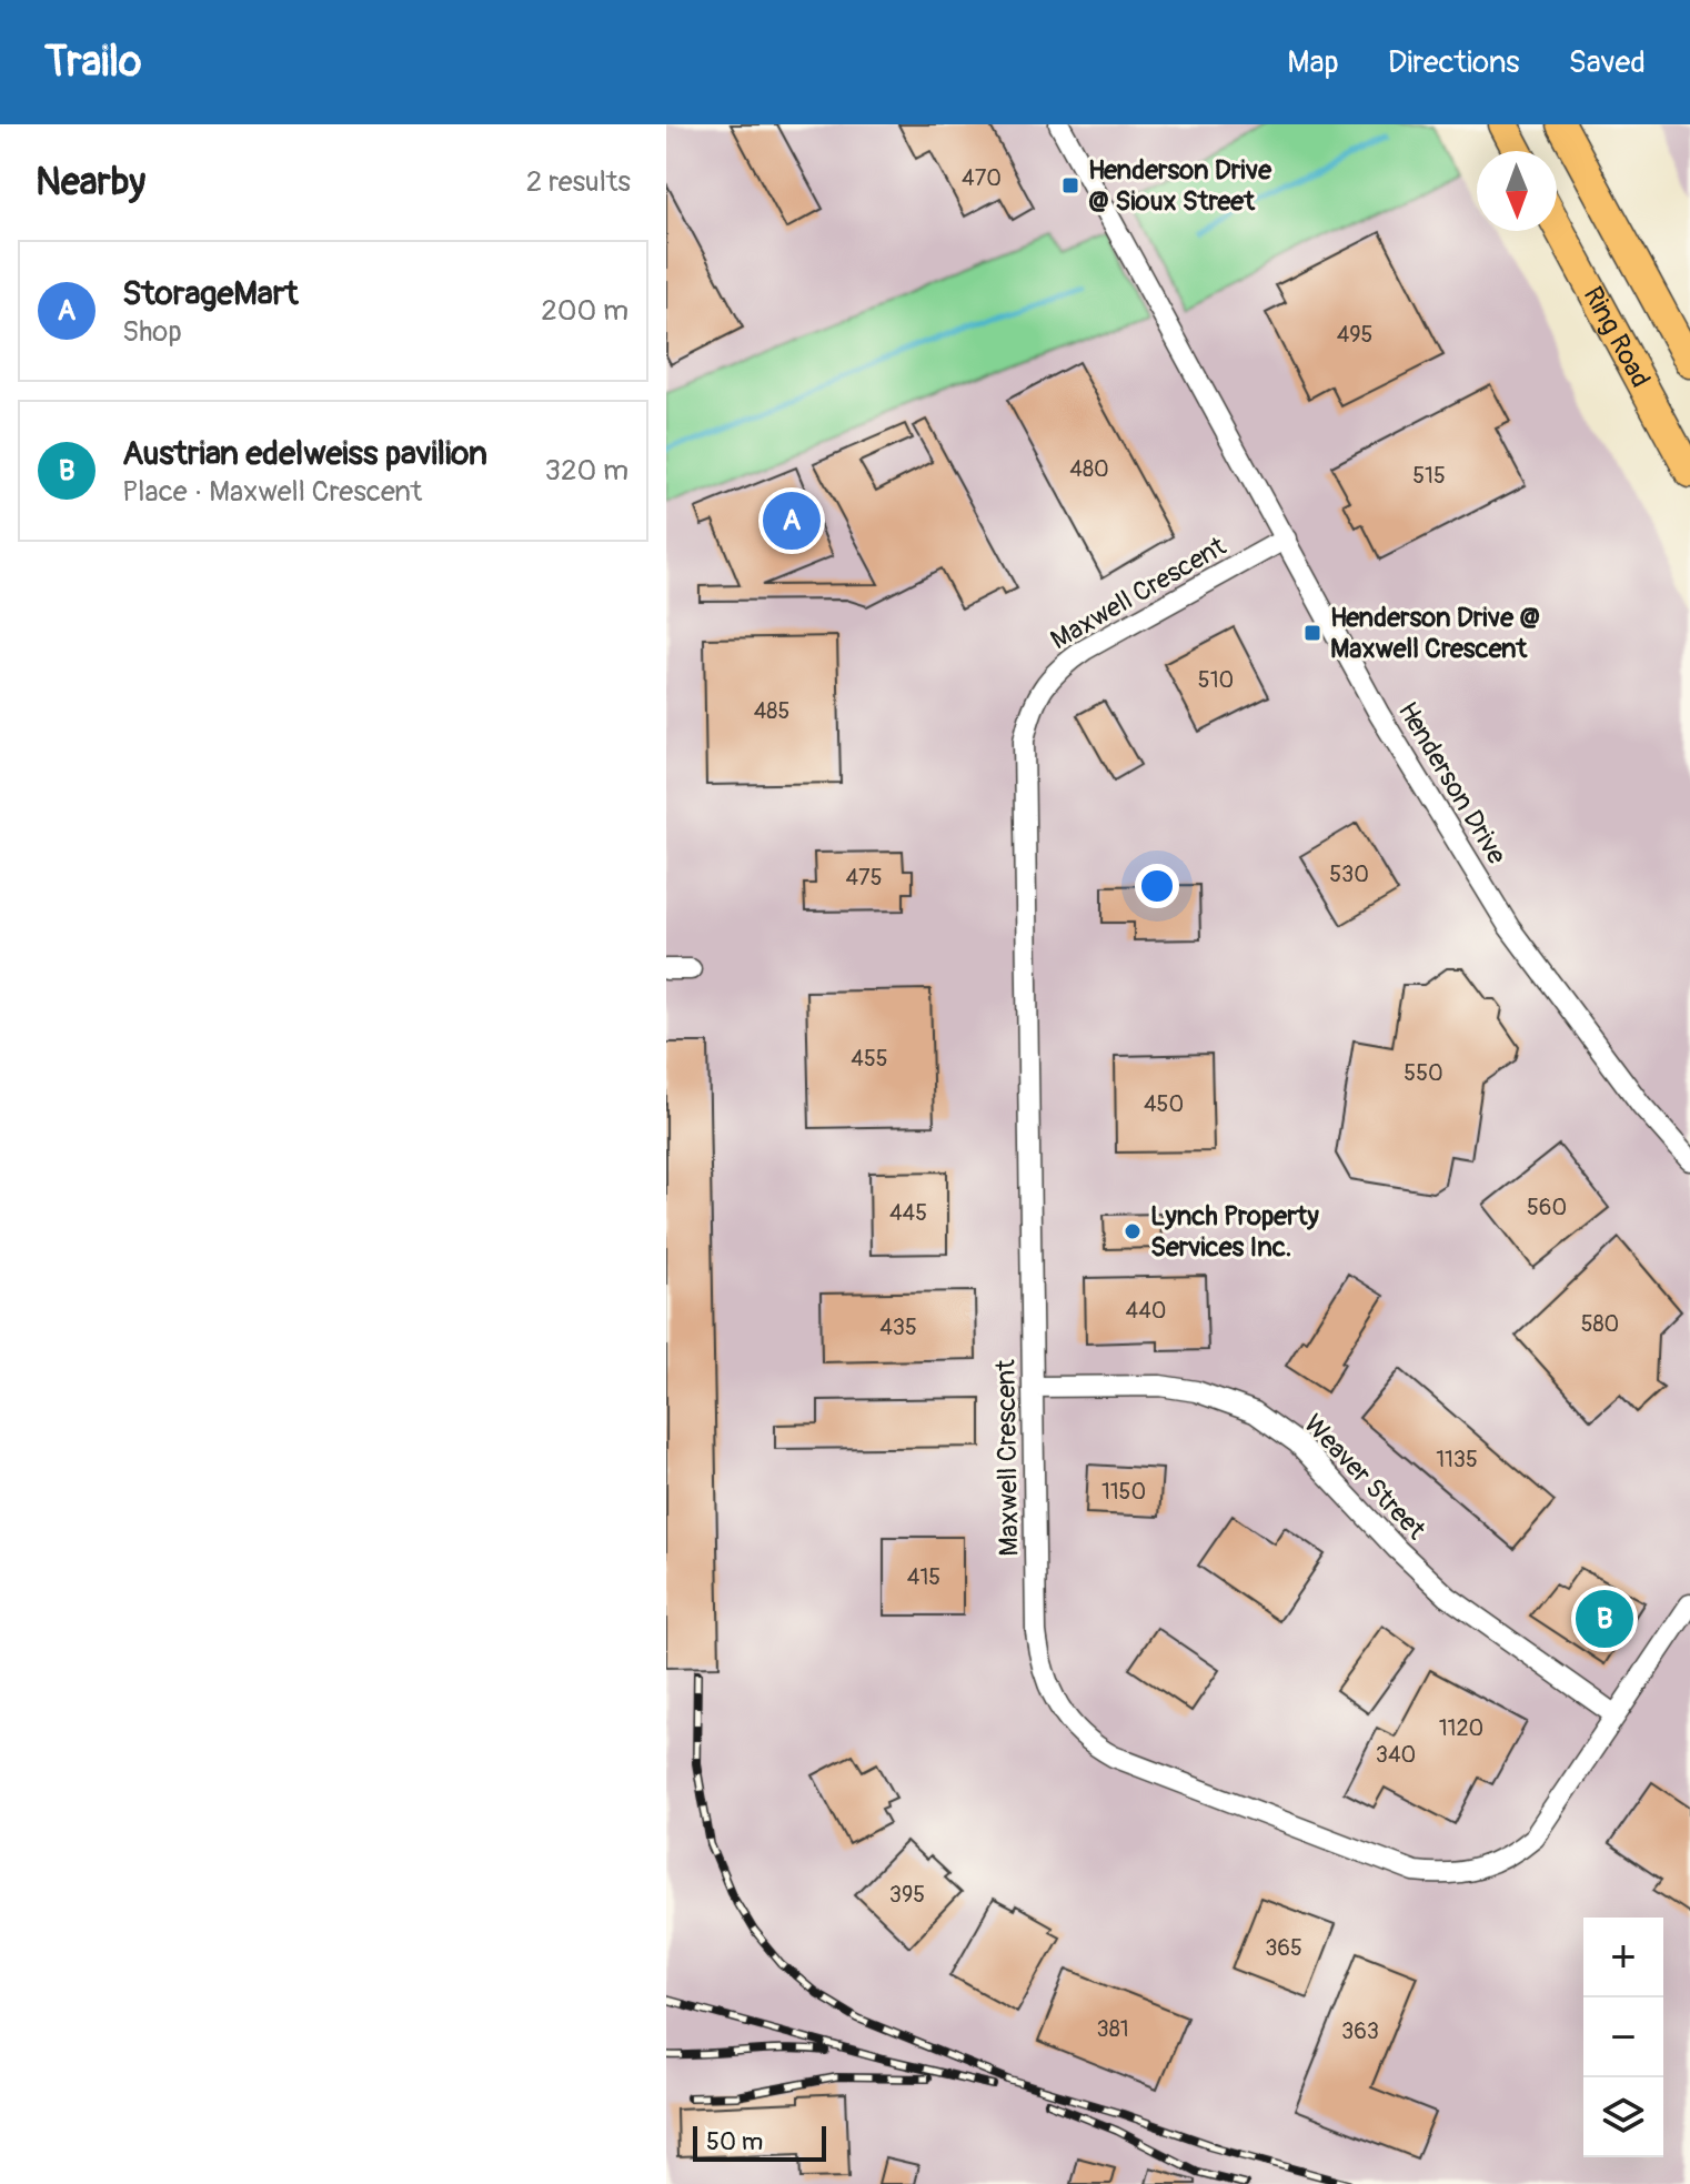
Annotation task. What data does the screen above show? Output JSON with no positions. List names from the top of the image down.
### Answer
{
  "streets": {
    "highway": ["Ring Road"],
    "street": ["Maxwell Crescent", "Henderson Drive", "Weaver Street"]
  },
  "crossings": [
    ["Maxwell Crescent", "Henderson Drive"],
    ["Maxwell Crescent", "Weaver Street"]
  ],
  "places": {
    "transit": ["Henderson Drive @ Sioux Street", "Henderson Drive @ Maxwell Crescent"],
    "other": ["Lynch Property Services Inc."]
  },
  "house_numbers": [
    "470",
    "495",
    "480",
    "515",
    "510",
    "485",
    "530",
    "475",
    "455",
    "550",
    "450",
    "560",
    "445",
    "440",
    "580",
    "435",
    "1135",
    "1150",
    "415",
    "1120",
    "340",
    "395",
    "365",
    "381",
    "363"
  ],
  "scale_bar": "50 m",
  "north": "bottom",
  "page": {
    "header": "Trailo",
    "nav": ["Map", "Directions", "Saved"],
    "heading": ["Nearby", "2 results"],
    "list": [
      {
        "mark": "A",
        "name": "StorageMart",
        "note": "Shop",
        "value": "200 m"
      },
      {
        "mark": "B",
        "name": "Austrian edelweiss pavilion",
        "note": "Place · Maxwell Crescent",
        "value": "320 m"
      }
    ],
    "pins": ["A", "B"],
    "map_buttons": ["+", "−"],
    "scale": "50 m"
  }
}
